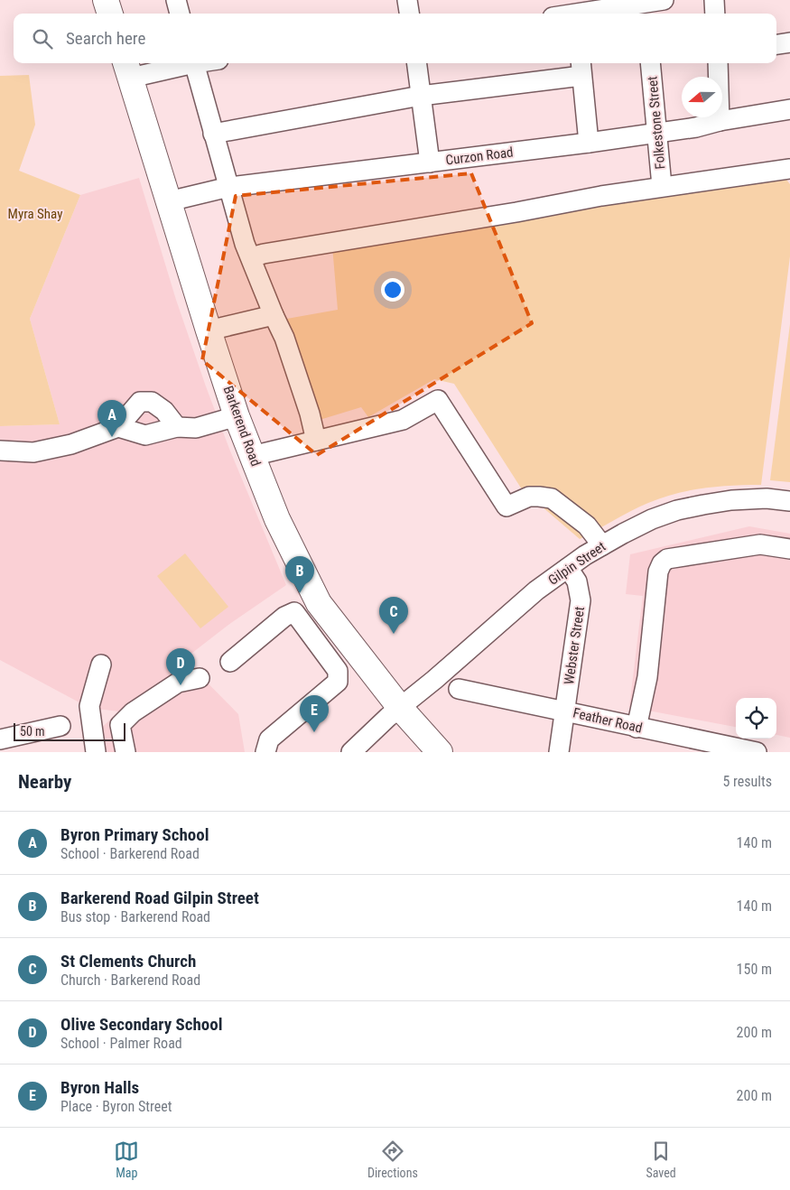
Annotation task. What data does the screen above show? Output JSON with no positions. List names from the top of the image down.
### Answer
{
  "streets": {
    "main road": ["Barkerend Road"],
    "street": [
      "Folkestone Street",
      "Curzon Road",
      "Gilpin Street",
      "Webster Street",
      "Feather Road"
    ]
  },
  "crossings": [
    ["Folkestone Street", "Curzon Road"],
    ["Curzon Road", "Barkerend Road"],
    ["Barkerend Road", "Gilpin Street"],
    ["Gilpin Street", "Webster Street"],
    ["Webster Street", "Feather Road"]
  ],
  "parks": ["Myra Shay"],
  "scale_bar": "50 m",
  "north": "left",
  "page": {
    "search": "Search here",
    "pins": [
      "A",
      "B",
      "C",
      "D",
      "E"
    ],
    "scale": "50 m",
    "heading": ["Nearby", "5 results"],
    "list": [
      {
        "mark": "A",
        "name": "Byron Primary School",
        "note": "School · Barkerend Road",
        "value": "140 m"
      },
      {
        "mark": "B",
        "name": "Barkerend Road Gilpin Street",
        "note": "Bus stop · Barkerend Road",
        "value": "140 m"
      },
      {
        "mark": "C",
        "name": "St Clements Church",
        "note": "Church · Barkerend Road",
        "value": "150 m"
      },
      {
        "mark": "D",
        "name": "Olive Secondary School",
        "note": "School · Palmer Road",
        "value": "200 m"
      },
      {
        "mark": "E",
        "name": "Byron Halls",
        "note": "Place · Byron Street",
        "value": "200 m"
      }
    ],
    "nav": ["Map", "Directions", "Saved"]
  }
}
